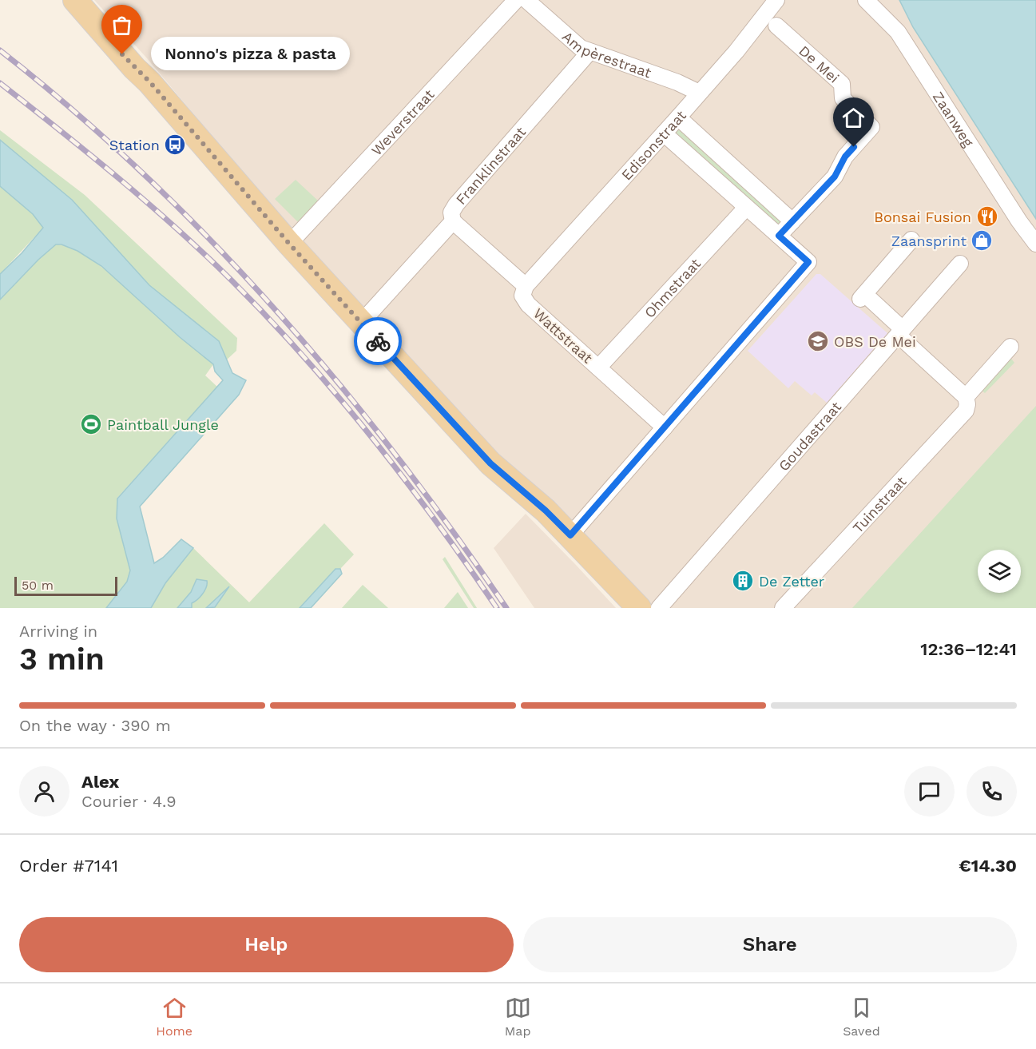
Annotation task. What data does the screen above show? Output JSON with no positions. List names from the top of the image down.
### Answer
{
  "streets": {
    "street": [
      "Ampèrestraat",
      "De Mei",
      "Zaanweg",
      "Weverstraat",
      "Edisonstraat",
      "Franklinstraat",
      "Ohmstraat",
      "Wattstraat",
      "Goudastraat",
      "Tuinstraat"
    ]
  },
  "crossings": [
    ["Ampèrestraat", "Edisonstraat"],
    ["Ampèrestraat", "Franklinstraat"],
    ["Edisonstraat", "Wattstraat"],
    ["Ohmstraat", "Wattstraat"]
  ],
  "places": {
    "other": ["Nonno's pizza & pasta"],
    "bus stop": ["Station"],
    "restaurant": ["Bonsai Fusion"],
    "shop": ["Zaansprint"],
    "school or university": ["OBS De Mei"],
    "sports": ["Paintball Jungle"],
    "building": ["De Zetter"]
  },
  "scale_bar": "50 m",
  "page": {
    "bubble": "Nonno's pizza & pasta",
    "scale": "50 m",
    "heading": ["3 min", "Arriving in", "12:36–12:41"],
    "panel": [
      "Alex",
      "Courier · 4.9",
      "Order #7141",
      "€14.30"
    ],
    "bar": "On the way · 390 m",
    "buttons": ["Help", "Share"],
    "tabs": ["Home", "Map", "Saved"]
  }
}
